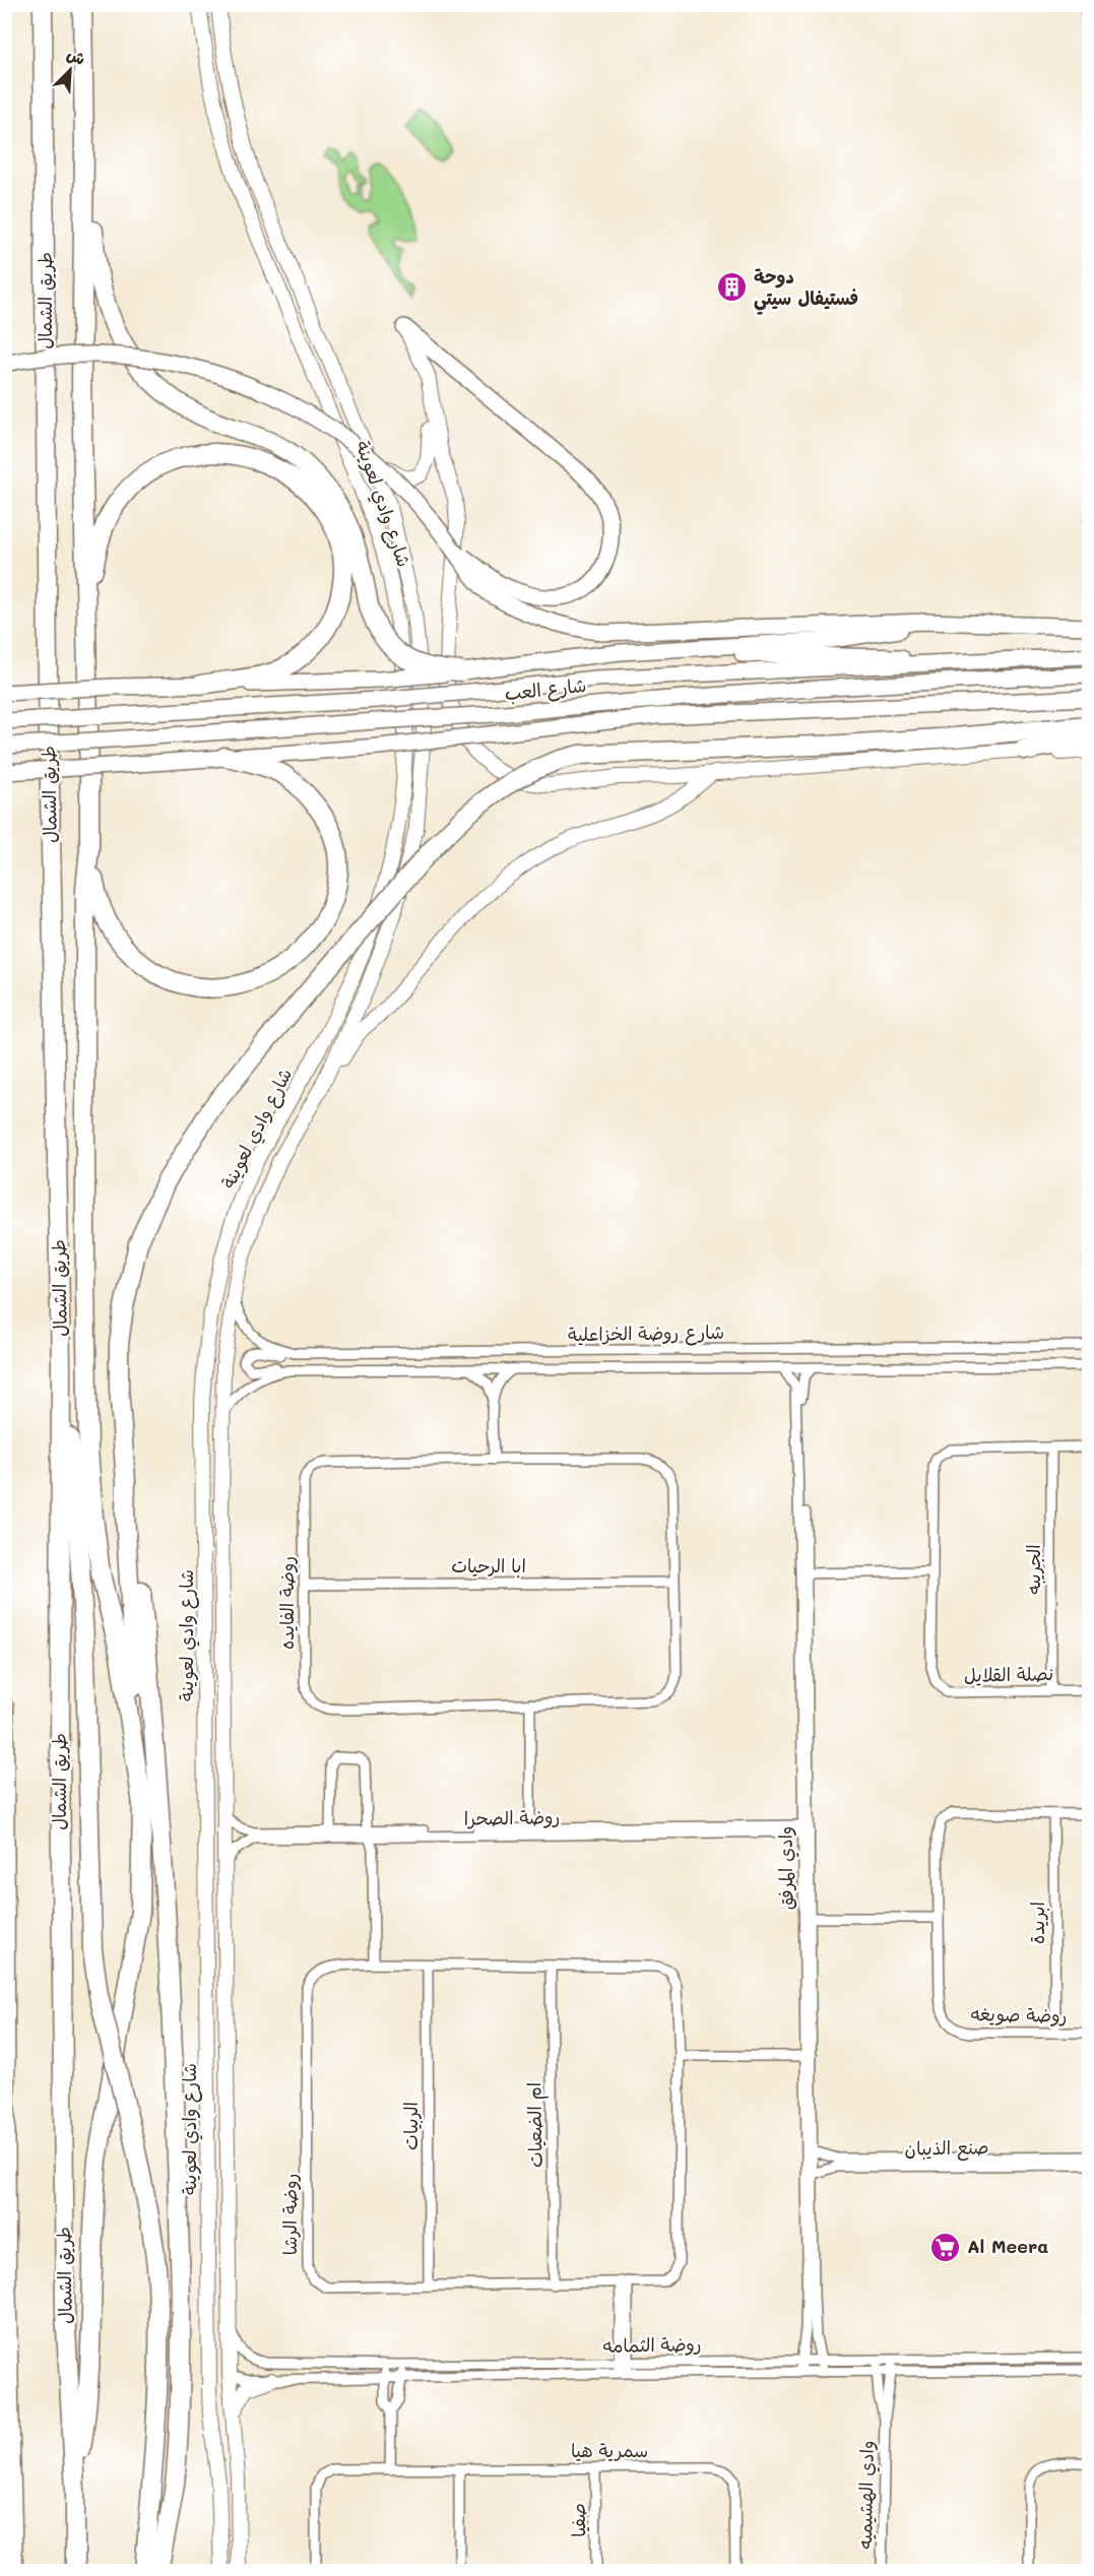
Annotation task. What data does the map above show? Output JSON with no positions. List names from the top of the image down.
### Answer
{
  "streets": {
    "highway": ["طريق الشمال"],
    "main road": ["شارع وادي لعوينة", "شارع العب"],
    "street": [
      "شارع روضة الخزاعلية",
      "ابا الرحيات",
      "الجريبه",
      "روضة الفايده",
      "نصلة القلايل",
      "روضة الصحرا",
      "وادي المرفق",
      "ابريدة",
      "روضة صويغه",
      "ام الضعيات",
      "الربيات",
      "صنع الذيبان",
      "روضة الرشا",
      "روضة الثمامه",
      "سمرية هيا",
      "وادي الهشيميه",
      "صفيا"
    ]
  },
  "crossings": [
    ["شارع وادي لعوينة", "شارع روضة الخزاعلية"],
    ["شارع وادي لعوينة", "روضة الصحرا"],
    ["شارع وادي لعوينة", "روضة الثمامه"],
    ["شارع روضة الخزاعلية", "وادي المرفق"],
    ["ابا الرحيات", "روضة الفايده"],
    ["الجريبه", "نصلة القلايل"],
    ["روضة الصحرا", "وادي المرفق"],
    ["وادي المرفق", "صنع الذيبان"],
    ["وادي المرفق", "روضة الثمامه"],
    ["ابريدة", "روضة صويغه"],
    ["ام الضعيات", "روضة الرشا"],
    ["الربيات", "روضة الرشا"],
    ["روضة الثمامه", "وادي الهشيميه"],
    ["سمرية هيا", "صفيا"]
  ],
  "places": {
    "building": ["دوحة فستيفال سيتي"],
    "supermarket": ["Al Meera"]
  },
  "north": "top right"
}
